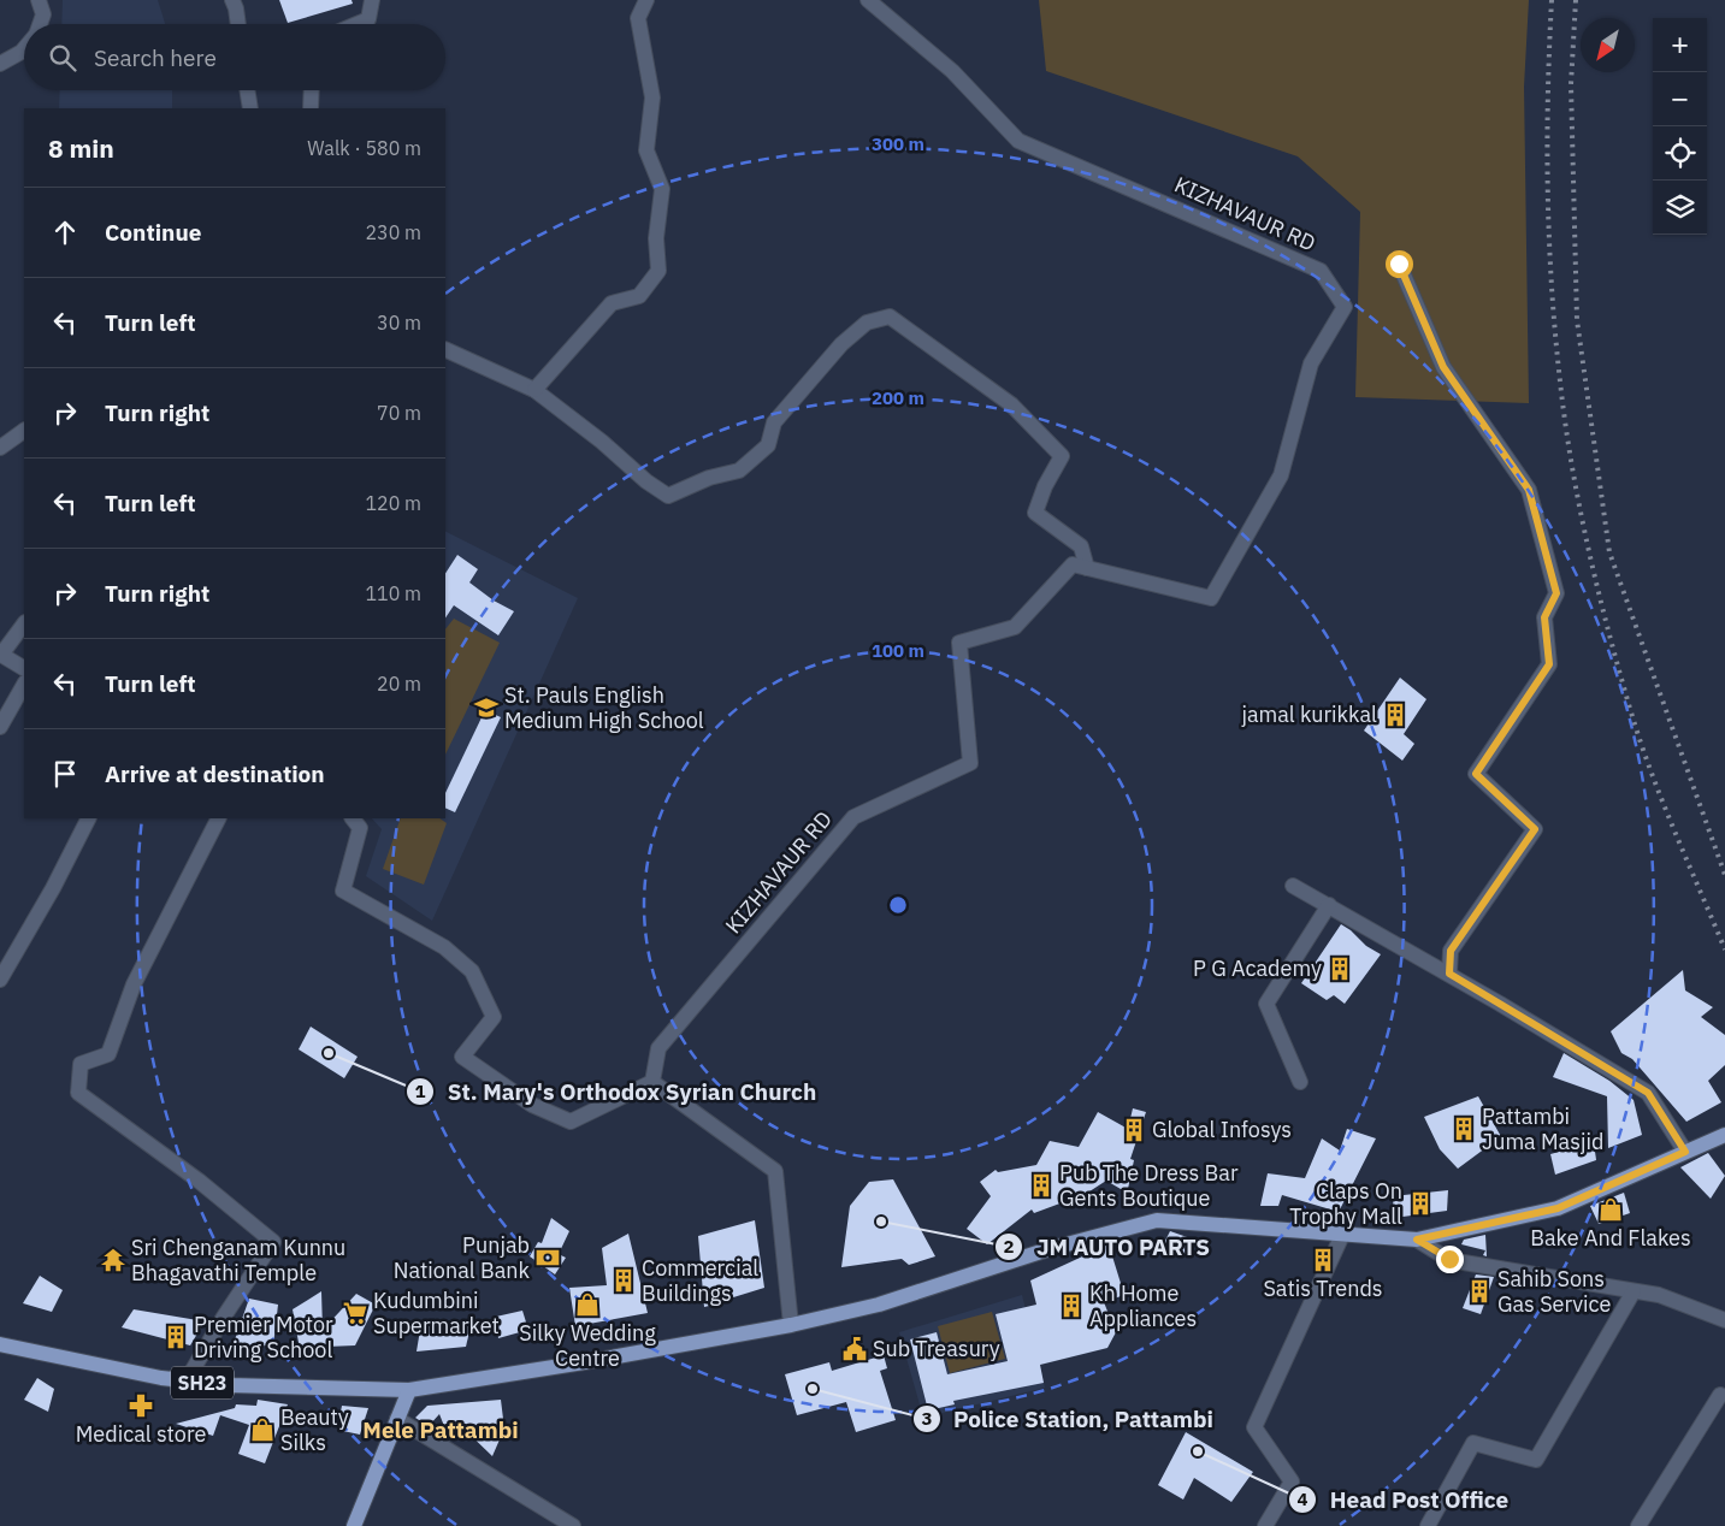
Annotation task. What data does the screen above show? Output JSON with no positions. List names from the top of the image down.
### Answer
{
  "streets": {
    "main road": ["SH23"],
    "street": ["KIZHAVAUR RD"]
  },
  "districts": ["Mele Pattambi"],
  "places": {
    "school or university": ["St. Pauls English Medium High School"],
    "building": [
      "jamal kurikkal",
      "P G Academy",
      "Pattambi Juma Masjid",
      "Global Infosys",
      "Pub The Dress Bar Gents Boutique",
      "Claps On Trophy Mall",
      "Satis Trends",
      "Commercial Buildings",
      "Sahib Sons Gas Service",
      "Kh Home Appliances",
      "Premier Motor Driving School"
    ],
    "other": [
      "St. Mary's Orthodox Syrian Church",
      "JM AUTO PARTS",
      "Police Station, Pattambi",
      "Head Post Office"
    ],
    "shop": ["Bake And Flakes", "Silky Wedding Centre", "Beauty Silks"],
    "bank": ["Punjab National Bank"],
    "temple": ["Sri Chenganam Kunnu Bhagavathi Temple"],
    "supermarket": ["Kudumbini Supermarket"],
    "public building": ["Sub Treasury"],
    "pharmacy": ["Medical store"]
  },
  "north": "bottom left",
  "page": {
    "map_buttons": ["+", "−"],
    "search": "Search here",
    "heading": ["8 min", "Walk · 580 m"],
    "list": [
      ["Continue", "230 m"],
      ["Turn left", "30 m"],
      ["Turn right", "70 m"],
      ["Turn left", "120 m"],
      ["Turn right", "110 m"],
      ["Turn left", "20 m"],
      "Arrive at destination"
    ]
  },
  "rings": ["300 m", "200 m", "100 m"]
}
